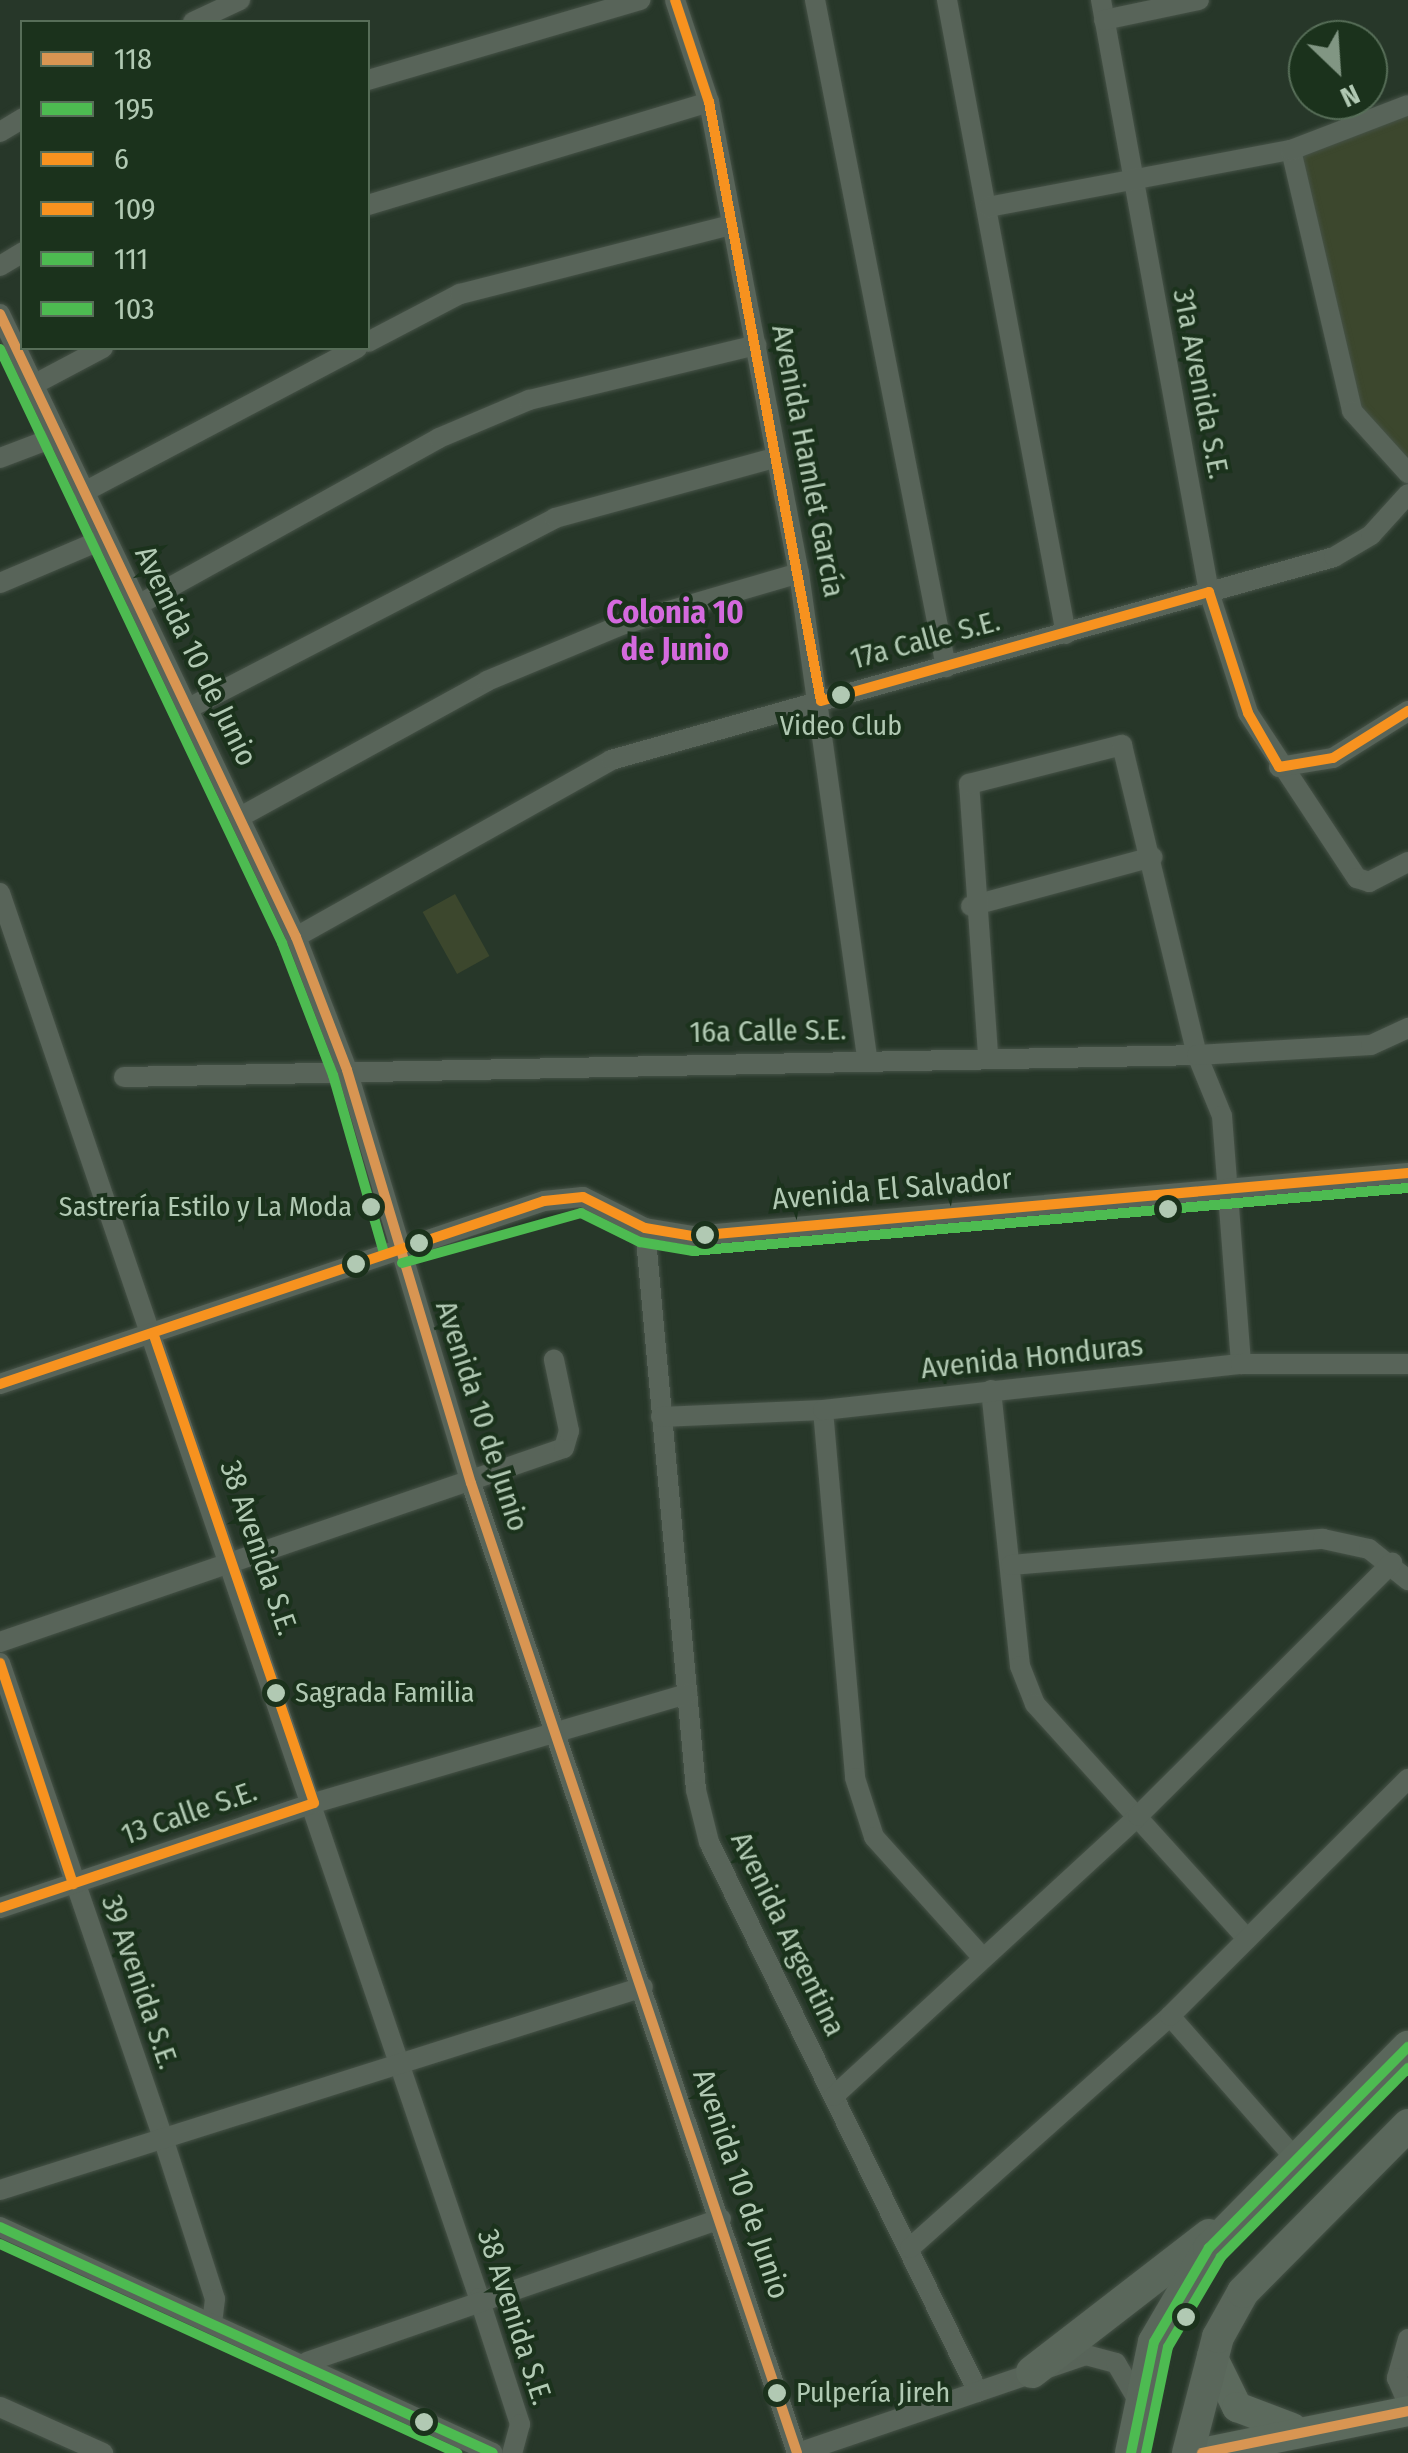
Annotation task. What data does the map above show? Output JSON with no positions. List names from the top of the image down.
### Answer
{
  "streets": {
    "street": [
      "31a Avenida S.E.",
      "Avenida Hamlet García",
      "17a Calle S.E.",
      "Avenida 10 de Junio",
      "16a Calle S.E.",
      "Avenida El Salvador",
      "Avenida Honduras",
      "38 Avenida S.E.",
      "13 Calle S.E.",
      "Avenida Argentina",
      "39 Avenida S.E."
    ]
  },
  "crossings": [
    ["31a Avenida S.E.", "17a Calle S.E."],
    ["Avenida Hamlet García", "17a Calle S.E."],
    ["Avenida Hamlet García", "16a Calle S.E."],
    ["17a Calle S.E.", "Avenida 10 de Junio"],
    ["Avenida 10 de Junio", "16a Calle S.E."],
    ["Avenida 10 de Junio", "Avenida El Salvador"],
    ["Avenida 10 de Junio", "13 Calle S.E."],
    ["Avenida El Salvador", "38 Avenida S.E."],
    ["Avenida El Salvador", "Avenida Argentina"],
    ["Avenida Honduras", "Avenida Argentina"],
    ["38 Avenida S.E.", "13 Calle S.E."],
    ["13 Calle S.E.", "Avenida Argentina"],
    ["13 Calle S.E.", "39 Avenida S.E."]
  ],
  "districts": ["Colonia 10 de Junio"],
  "places": [
    "Video Club",
    "Sastrería Estilo y La Moda",
    "Sagrada Familia",
    "Pulpería Jireh"
  ],
  "lines": [
    "transit line 109",
    "transit line 118",
    "transit line 195",
    "transit line 6",
    "transit line 111",
    "transit line 103"
  ],
  "legend": [
    "118",
    "195",
    "6",
    "109",
    "111",
    "103"
  ],
  "north": "bottom right"
}
